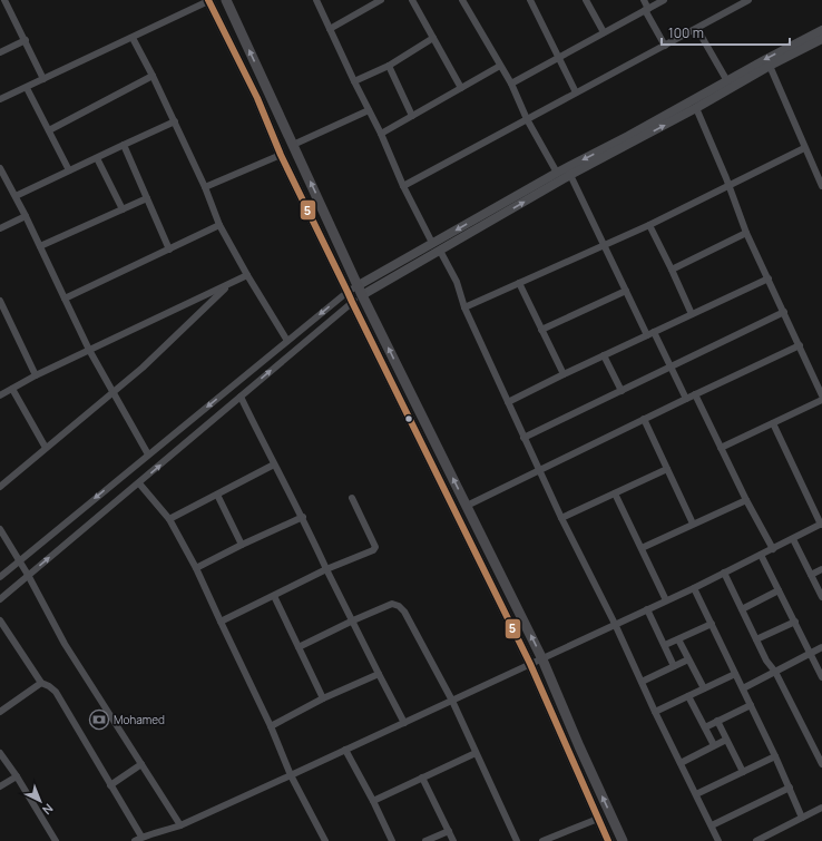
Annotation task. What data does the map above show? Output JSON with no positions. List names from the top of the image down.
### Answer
{
  "places": {
    "bank": ["Mohamed"]
  },
  "lines": ["transit line 5"],
  "scale_bar": "100 m",
  "north": "bottom right"
}
